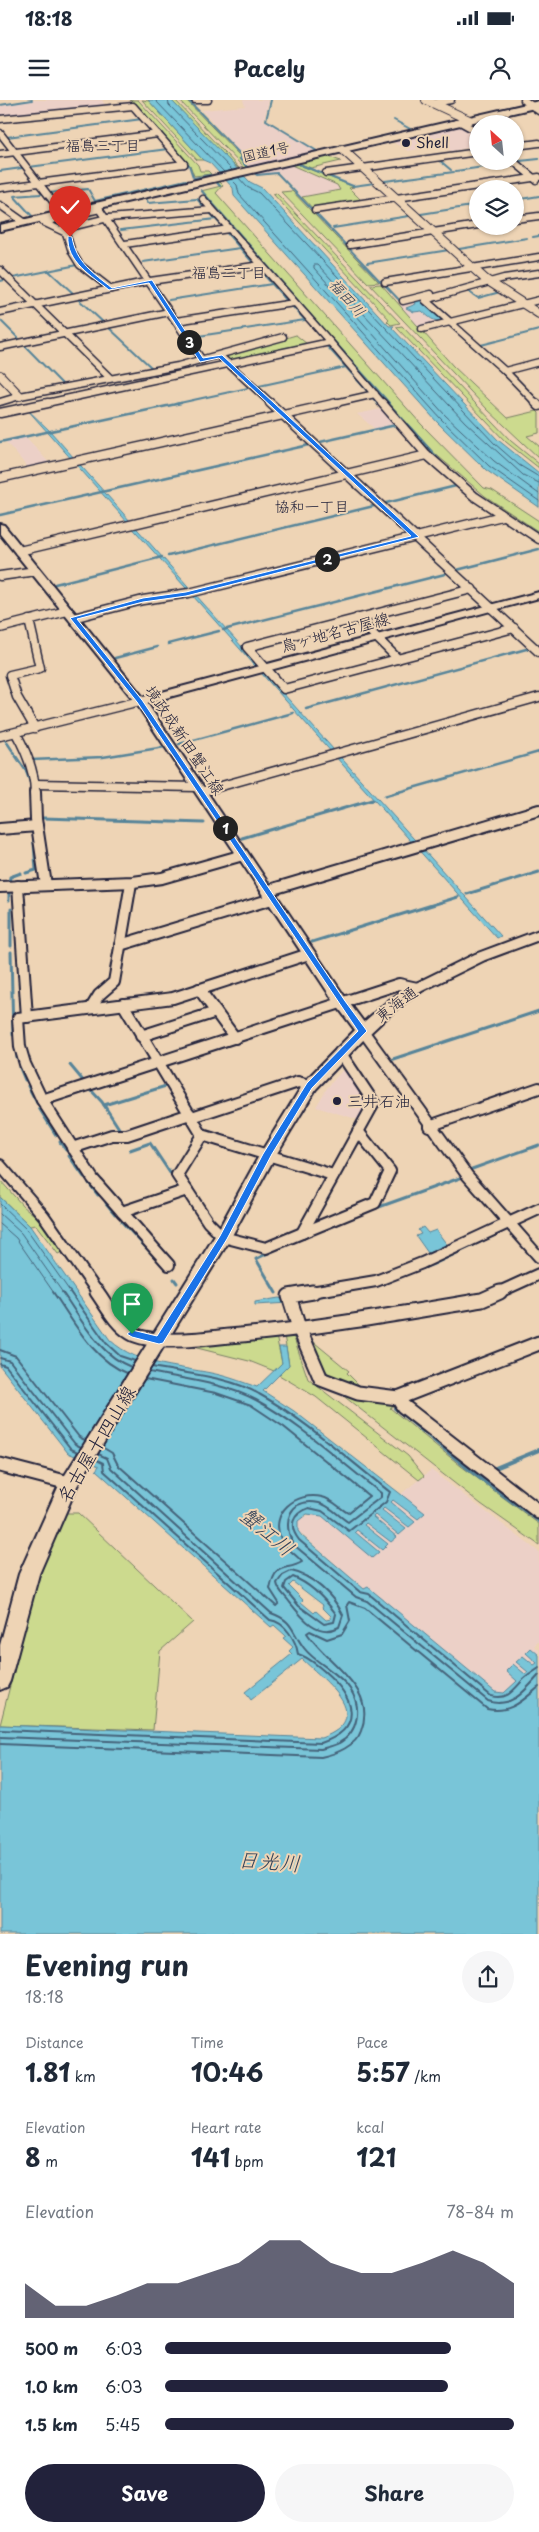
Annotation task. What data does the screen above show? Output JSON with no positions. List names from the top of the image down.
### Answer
{
  "streets": {
    "highway": ["国道1号"],
    "main road": [
      "鳥ヶ地名古屋線",
      "境政成新田蟹江線",
      "東海通",
      "名古屋十四山線"
    ]
  },
  "crossings": [
    ["鳥ヶ地名古屋線", "境政成新田蟹江線"],
    ["境政成新田蟹江線", "東海通"],
    ["東海通", "名古屋十四山線"]
  ],
  "districts": ["福島三丁目", "福島二丁目", "協和一丁目"],
  "water": ["福田川", "蟹江川", "日光川"],
  "places": ["Shell", "三井石油"],
  "north": "top left",
  "page": {
    "status": "18:18",
    "header": "Pacely",
    "pins": ["3", "2", "1"],
    "heading": ["Evening run", "18:18"],
    "stats": [
      ["Distance", "1.81 km"],
      ["Time", "10:46"],
      ["Pace", "5:57 /km"],
      ["Elevation", "8 m"],
      ["Heart rate", "141 bpm"],
      ["kcal", "121"]
    ],
    "chart": ["Elevation", "78–84 m"],
    "list": [
      {
        "name": "500 m",
        "note": "6:03"
      },
      {
        "name": "1.0 km",
        "note": "6:03"
      },
      {
        "name": "1.5 km",
        "note": "5:45"
      }
    ],
    "buttons": ["Save", "Share"]
  }
}
